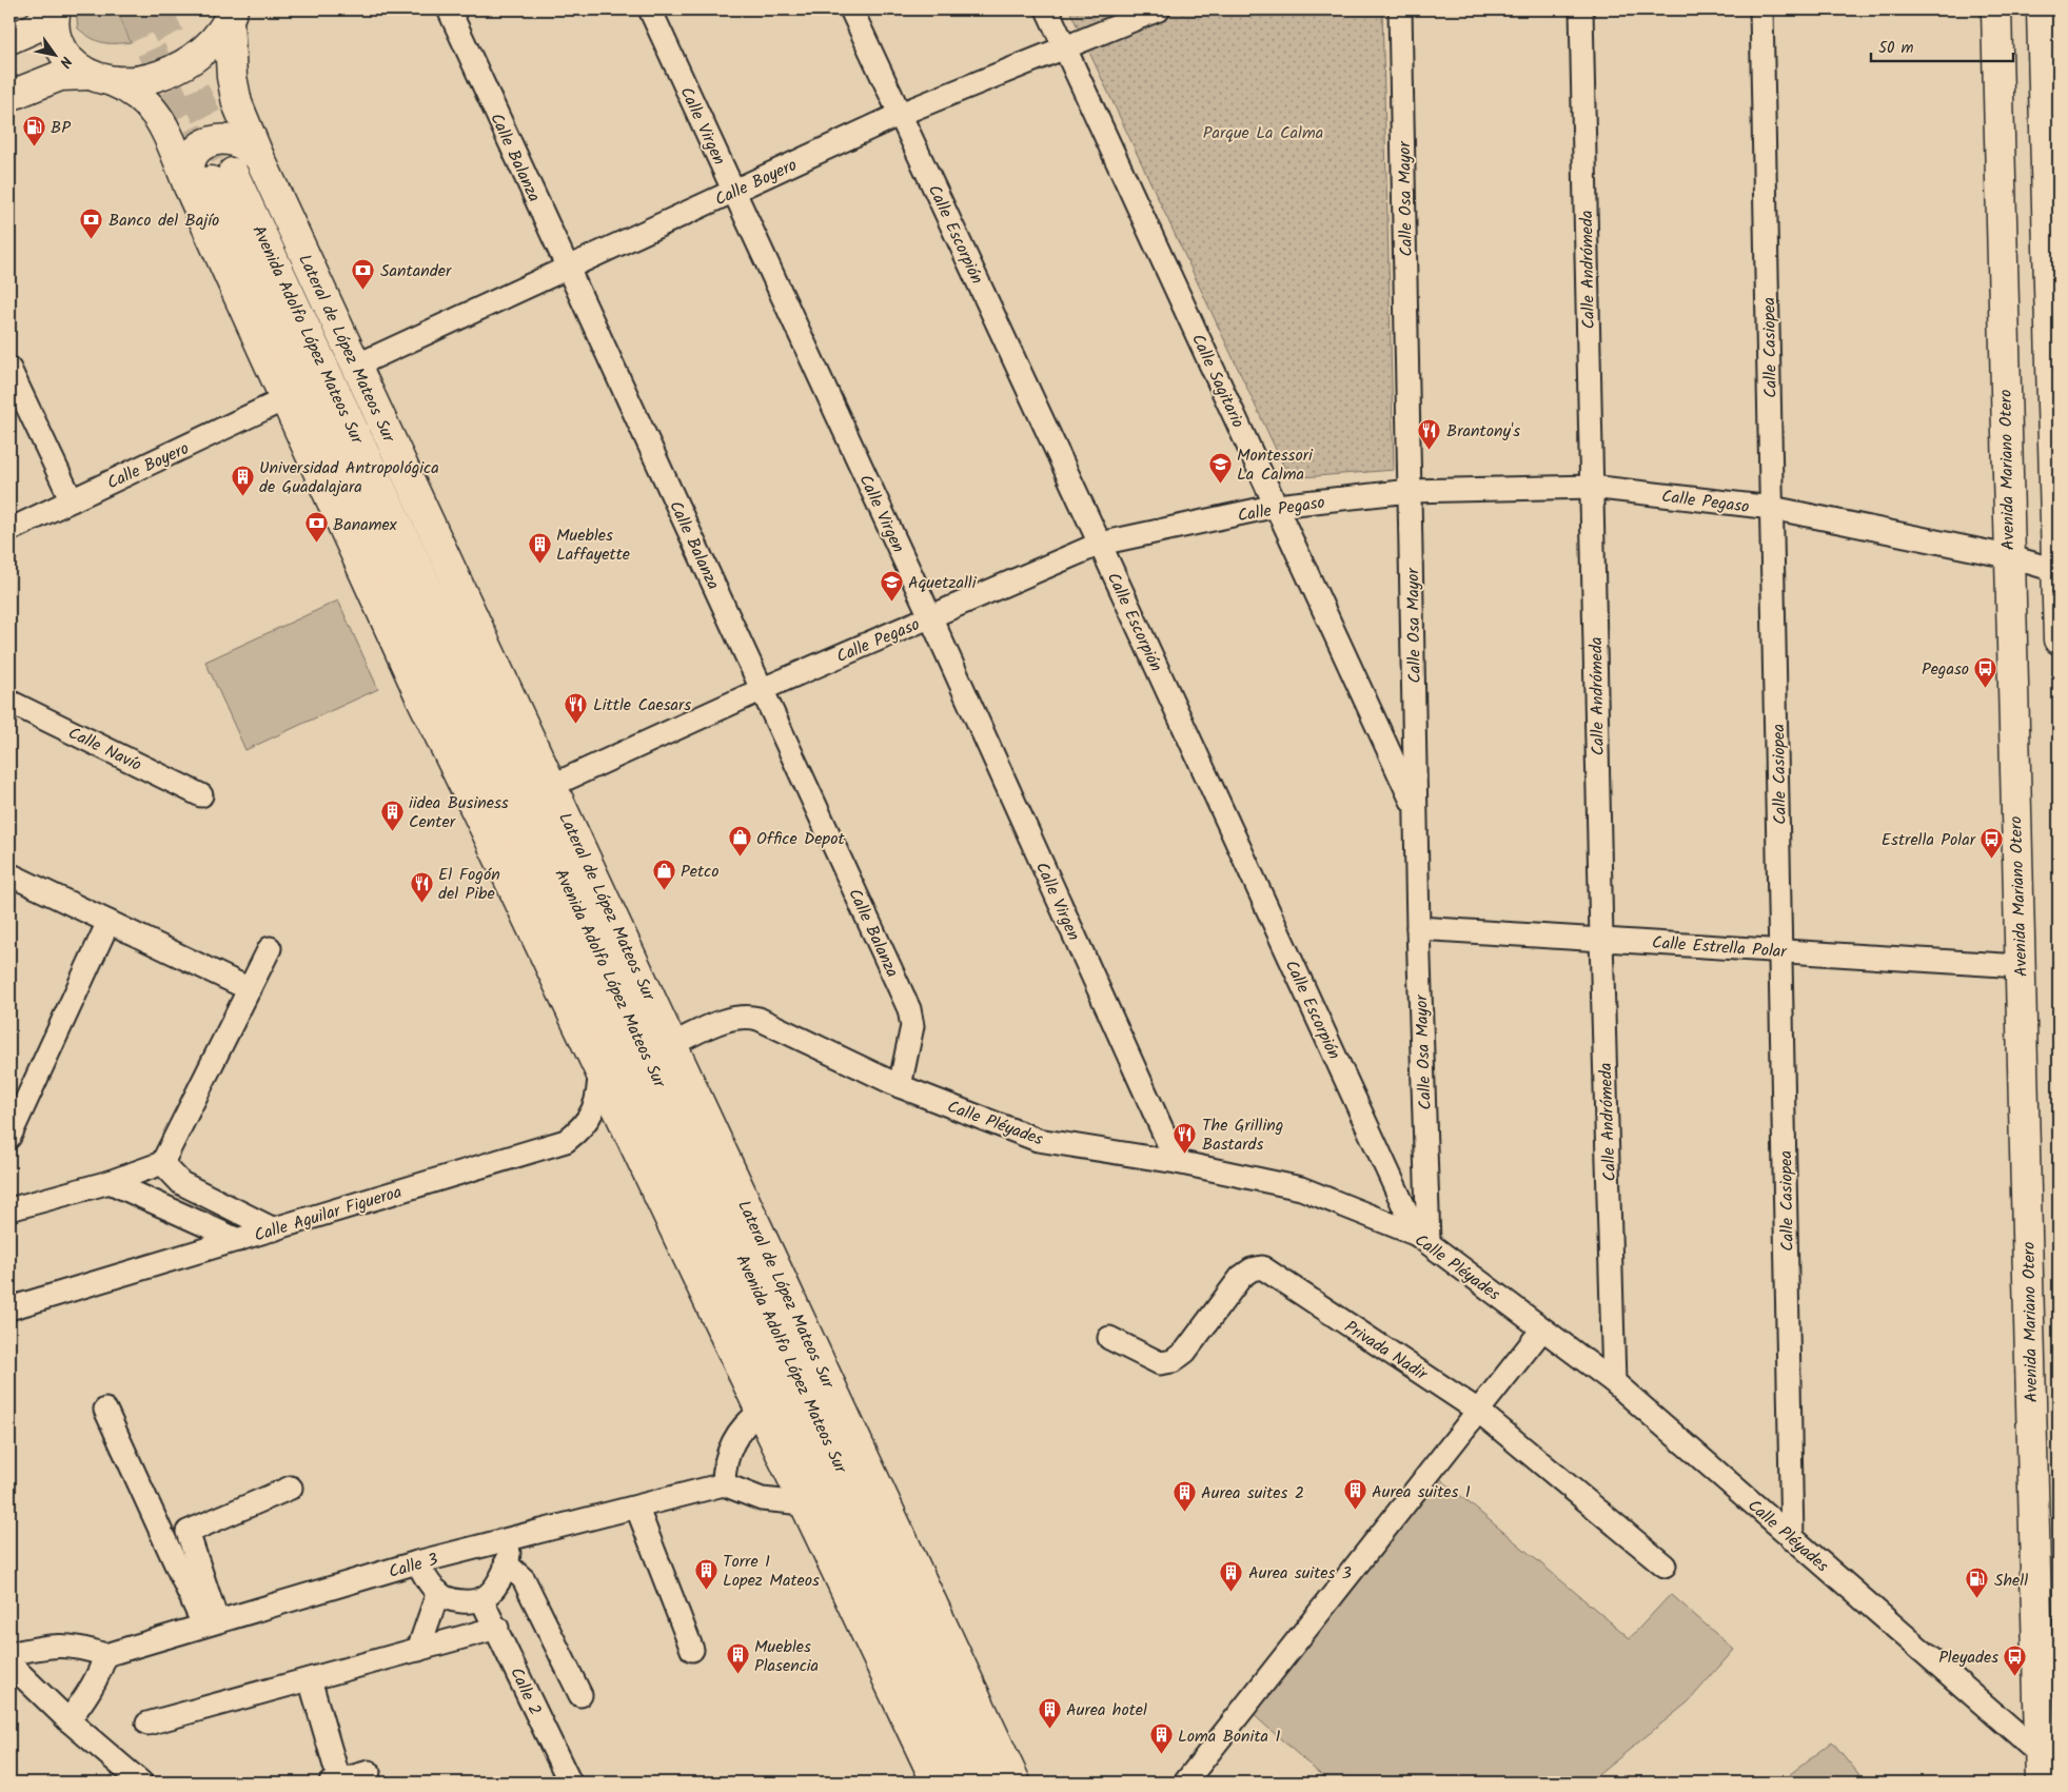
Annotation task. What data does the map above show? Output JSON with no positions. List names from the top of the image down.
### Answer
{
  "streets": {
    "main road": ["Avenida Adolfo López Mateos Sur", "Lateral de López Mateos Sur", "Avenida Mariano Otero"],
    "street": [
      "Calle Virgen",
      "Calle Balanza",
      "Calle Boyero",
      "Calle Osa Mayor",
      "Calle Escorpión",
      "Calle Andrómeda",
      "Calle Casiopea",
      "Calle Sagitario",
      "Calle Pegaso",
      "Calle Navío",
      "Calle Estrella Polar",
      "Calle Pléyades",
      "Calle Aguilar Figueroa",
      "Privada Nadir",
      "Calle 3",
      "Calle 2"
    ]
  },
  "crossings": [
    ["Calle Virgen", "Calle Boyero"],
    ["Calle Virgen", "Calle Pegaso"],
    ["Calle Virgen", "Calle Pléyades"],
    ["Calle Balanza", "Calle Boyero"],
    ["Calle Balanza", "Calle Pegaso"],
    ["Calle Balanza", "Calle Pléyades"],
    ["Calle Boyero", "Calle Escorpión"],
    ["Calle Boyero", "Lateral de López Mateos Sur"],
    ["Calle Boyero", "Calle Sagitario"],
    ["Calle Osa Mayor", "Calle Escorpión"],
    ["Calle Osa Mayor", "Calle Sagitario"],
    ["Calle Osa Mayor", "Calle Pegaso"],
    ["Calle Osa Mayor", "Calle Estrella Polar"],
    ["Calle Osa Mayor", "Calle Pléyades"],
    ["Calle Escorpión", "Calle Pegaso"],
    ["Calle Escorpión", "Calle Pléyades"],
    ["Calle Andrómeda", "Calle Pegaso"],
    ["Calle Andrómeda", "Calle Estrella Polar"],
    ["Calle Andrómeda", "Calle Pléyades"],
    ["Lateral de López Mateos Sur", "Calle Pegaso"],
    ["Lateral de López Mateos Sur", "Calle Pléyades"],
    ["Calle Casiopea", "Calle Pegaso"],
    ["Calle Casiopea", "Calle Estrella Polar"],
    ["Calle Casiopea", "Calle Pléyades"],
    ["Calle Sagitario", "Calle Pegaso"],
    ["Avenida Mariano Otero", "Calle Pegaso"],
    ["Avenida Mariano Otero", "Calle Estrella Polar"],
    ["Avenida Mariano Otero", "Calle Pléyades"]
  ],
  "parks": ["Parque La Calma"],
  "places": {
    "fuel station": ["BP", "Shell"],
    "bank": ["Banco del Bajío", "Santander", "Banamex"],
    "restaurant": [
      "Brantony's",
      "Little Caesars",
      "El Fogón del Pibe",
      "The Grilling Bastards"
    ],
    "school or university": ["Montessori La Calma", "Aquetzalli"],
    "building": [
      "Universidad Antropológica de Guadalajara",
      "Muebles Laffayette",
      "iidea Business Center",
      "Aurea suites 1",
      "Aurea suites 2",
      "Torre 1 Lopez Mateos",
      "Aurea suites 3",
      "Muebles Plasencia",
      "Aurea hotel",
      "Loma Bonita 1"
    ],
    "bus stop": ["Pegaso", "Estrella Polar", "Pleyades"],
    "shop": ["Office Depot", "Petco"]
  },
  "scale_bar": "50 m",
  "north": "bottom right"
}
